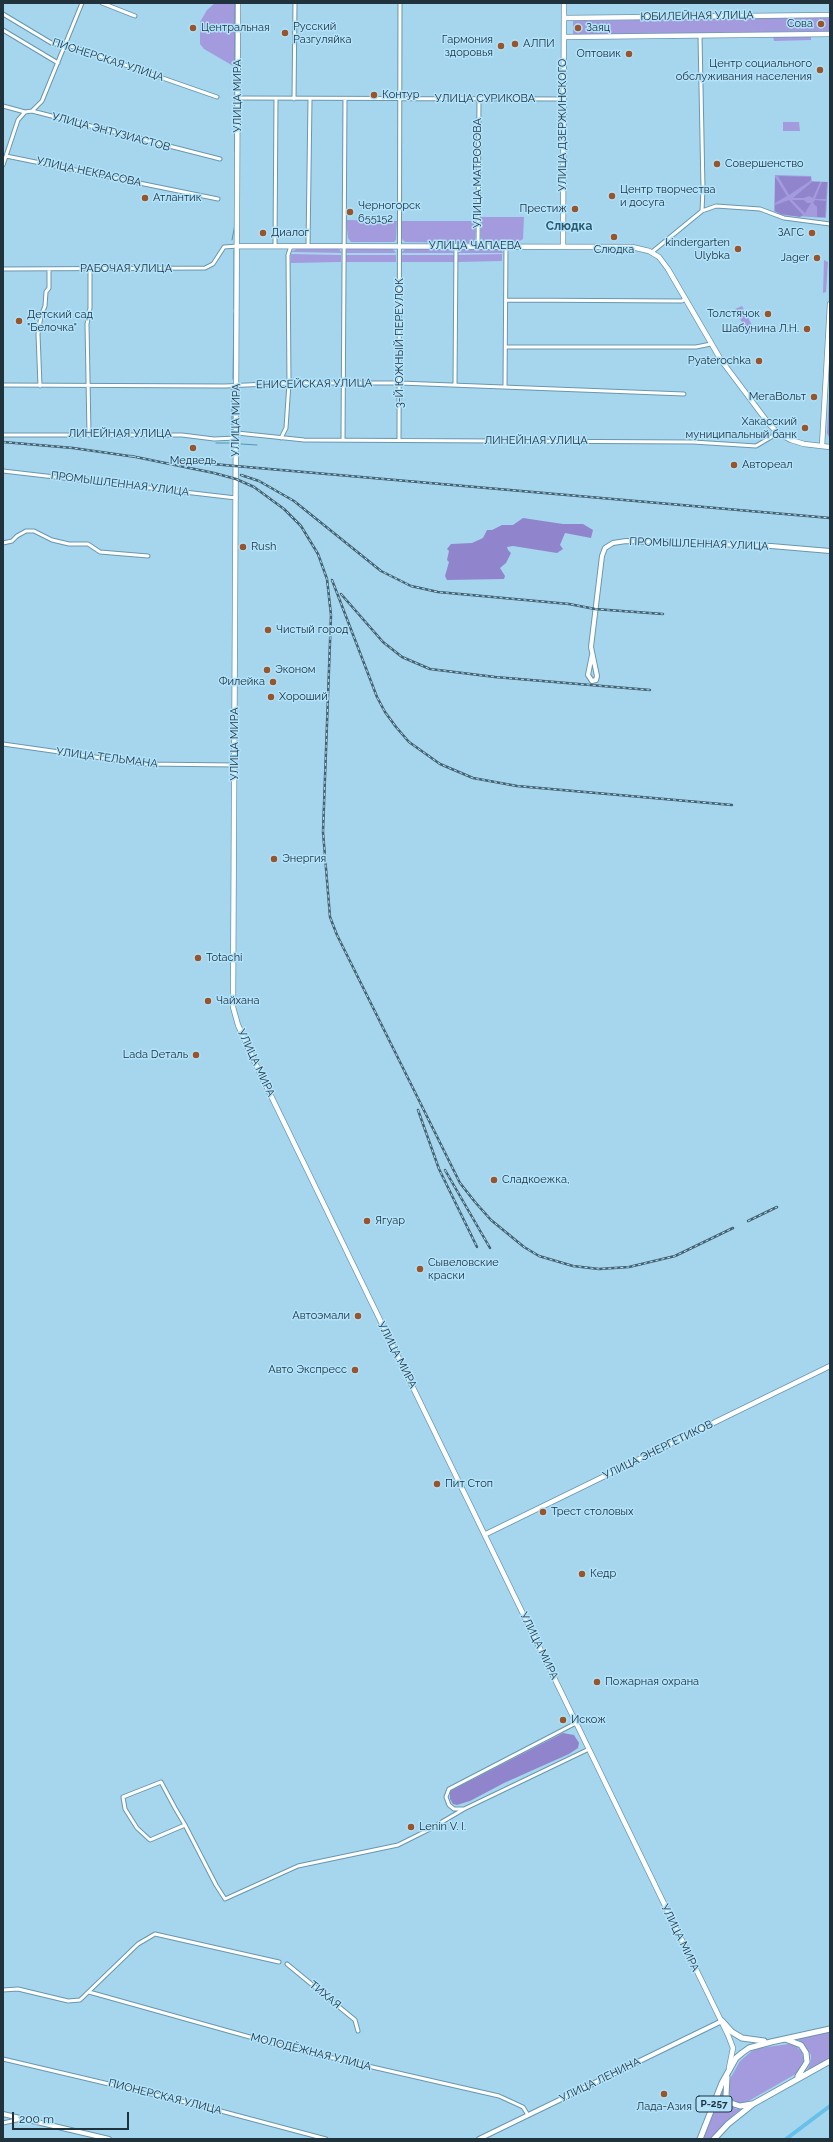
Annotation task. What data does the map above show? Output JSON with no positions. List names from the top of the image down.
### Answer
{
  "streets": {
    "highway": ["Р-257"],
    "main road": [
      "ЮБИЛЕЙНАЯ УЛИЦА",
      "УЛИЦА МИРА",
      "УЛИЦА ДЗЕРЖИНСКОГО",
      "УЛИЦА ЧАПАЕВА",
      "УЛИЦА ЭНЕРГЕТИКОВ"
    ],
    "street": [
      "ПИОНЕРСКАЯ УЛИЦА",
      "УЛИЦА СУРИКОВА",
      "УЛИЦА ЭНТУЗИАСТОВ",
      "УЛИЦА НЕКРАСОВА",
      "УЛИЦА МАТРОСОВА",
      "РАБОЧАЯ УЛИЦА",
      "3-Й ЮЖНЫЙ ПЕРЕУЛОК",
      "ЕНИСЕЙСКАЯ УЛИЦА",
      "ЛИНЕЙНАЯ УЛИЦА",
      "ПРОМЫШЛЕННАЯ УЛИЦА",
      "УЛИЦА ТЕЛЬМАНА",
      "ТИХАЯ",
      "МОЛОДЁЖНАЯ УЛИЦА",
      "УЛИЦА ЛЕНИНА"
    ]
  },
  "crossings": [
    ["ЮБИЛЕЙНАЯ УЛИЦА", "УЛИЦА ДЗЕРЖИНСКОГО"],
    ["УЛИЦА МИРА", "УЛИЦА СУРИКОВА"],
    ["УЛИЦА МИРА", "УЛИЦА ЧАПАЕВА"],
    ["УЛИЦА МИРА", "ЕНИСЕЙСКАЯ УЛИЦА"],
    ["УЛИЦА МИРА", "ЛИНЕЙНАЯ УЛИЦА"],
    ["УЛИЦА МИРА", "ПРОМЫШЛЕННАЯ УЛИЦА"],
    ["УЛИЦА МИРА", "УЛИЦА ТЕЛЬМАНА"],
    ["УЛИЦА МИРА", "УЛИЦА ЭНЕРГЕТИКОВ"],
    ["УЛИЦА МИРА", "УЛИЦА ЛЕНИНА"],
    ["УЛИЦА МИРА", "Р-257"],
    ["УЛИЦА СУРИКОВА", "УЛИЦА ДЗЕРЖИНСКОГО"],
    ["УЛИЦА СУРИКОВА", "УЛИЦА МАТРОСОВА"],
    ["УЛИЦА СУРИКОВА", "3-Й ЮЖНЫЙ ПЕРЕУЛОК"],
    ["УЛИЦА ДЗЕРЖИНСКОГО", "УЛИЦА ЧАПАЕВА"],
    ["УЛИЦА МАТРОСОВА", "УЛИЦА ЧАПАЕВА"],
    ["УЛИЦА ЧАПАЕВА", "3-Й ЮЖНЫЙ ПЕРЕУЛОК"],
    ["3-Й ЮЖНЫЙ ПЕРЕУЛОК", "ЕНИСЕЙСКАЯ УЛИЦА"],
    ["3-Й ЮЖНЫЙ ПЕРЕУЛОК", "ЛИНЕЙНАЯ УЛИЦА"],
    ["МОЛОДЁЖНАЯ УЛИЦА", "УЛИЦА ЛЕНИНА"]
  ],
  "districts": ["Слюдка"],
  "places": [
    "Сова",
    "Центральная",
    "Заяц",
    "Русский Разгуляйка",
    "АЛПИ",
    "Гармония здоровья",
    "Оптовик",
    "Центр социального обслуживания населения",
    "Контур",
    "Совершенство",
    "Центр творчества и досуга",
    "Атлантик",
    "Престиж",
    "Черногорск 655152",
    "Диалог",
    "ЗАГС",
    "Слюдка",
    "kindergarten Ulybka",
    "Jager",
    "Толстячок",
    "Детский сад \"Белочка\"",
    "Шабунина Л.Н.",
    "Pyaterochka",
    "МегаВольт",
    "Хакасский муниципальный банк",
    "Медведь",
    "Автореал",
    "Rush",
    "Чистый город",
    "Эконом",
    "Филейка",
    "Хороший",
    "Энергия",
    "Totachi",
    "Чайхана",
    "Lada Dеталь",
    "Сладкоежка,",
    "Ягуар",
    "Сывеловские краски",
    "Автоэмали",
    "Авто Экспресс",
    "Пит Стоп",
    "Трест столовых",
    "Кедр",
    "Пожарная охрана",
    "Искож",
    "Lenin V. I.",
    "Лада-Азия"
  ],
  "scale_bar": "200 m"
}
